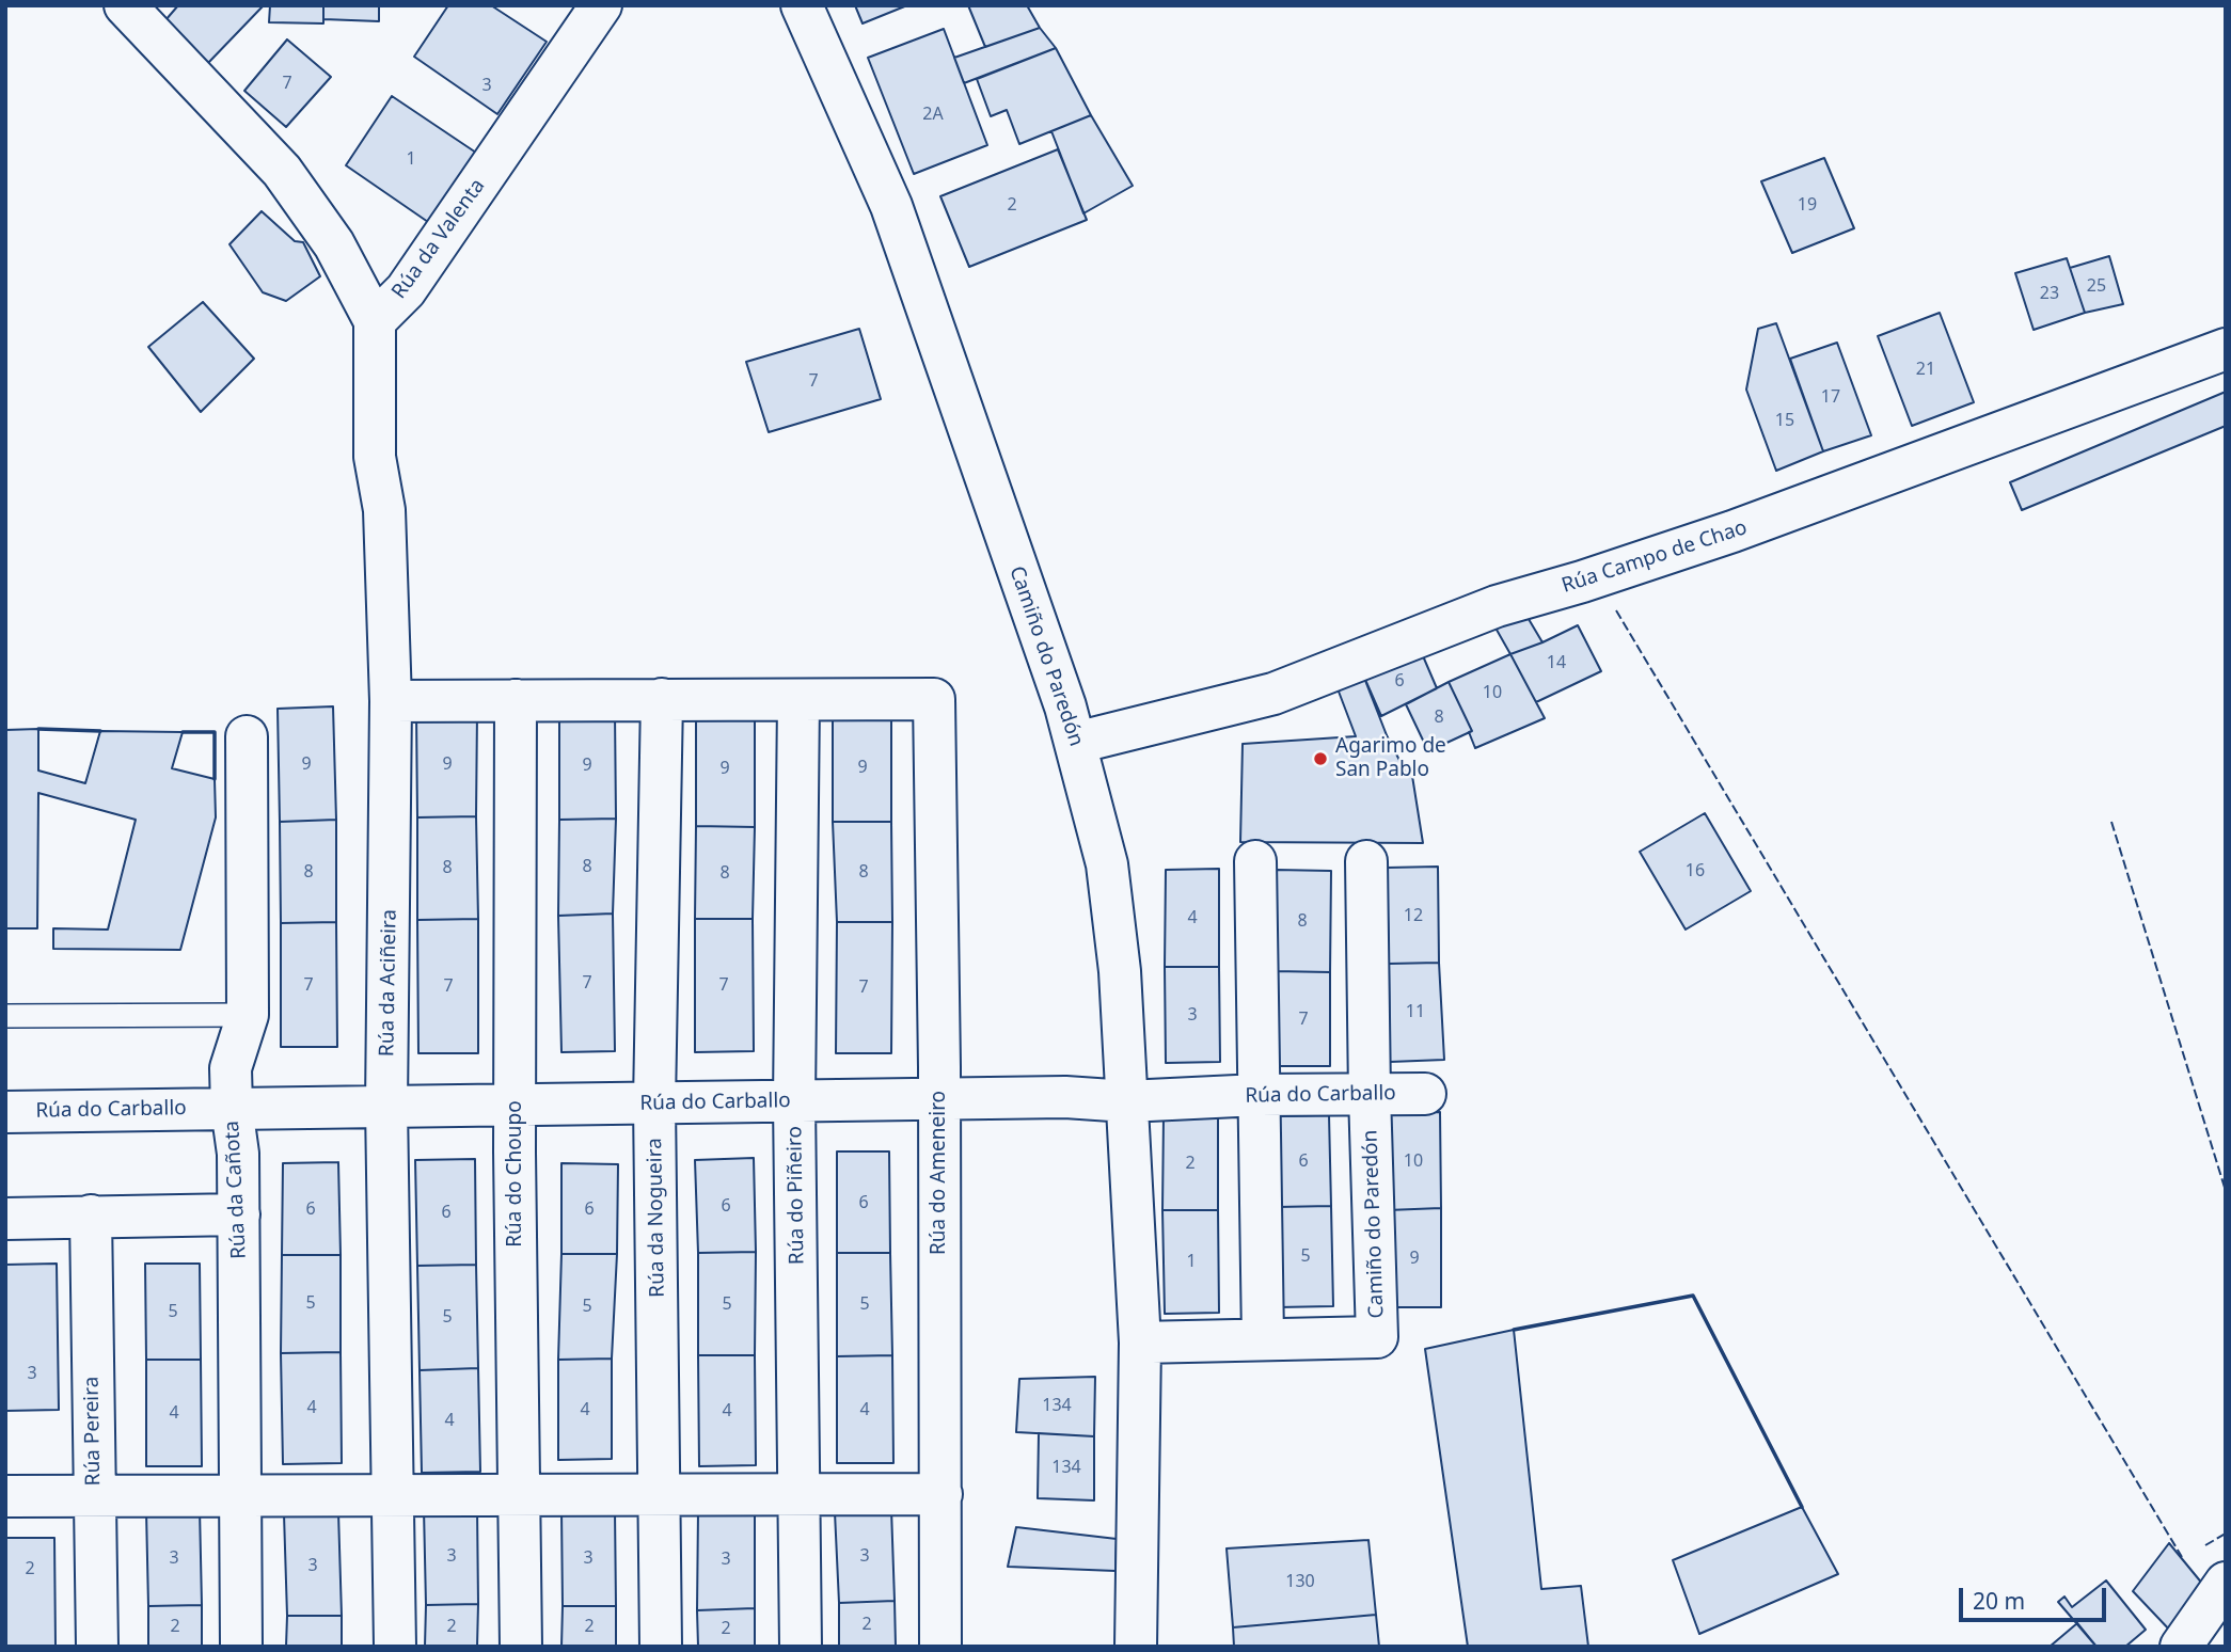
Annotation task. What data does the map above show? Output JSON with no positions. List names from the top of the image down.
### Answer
{
  "streets": {
    "street": [
      "Rúa da Valenta",
      "Rúa Campo de Chao",
      "Camiño do Paredón",
      "Rúa da Aciñeira",
      "Rúa do Carballo",
      "Rúa do Ameneiro",
      "Rúa do Choupo",
      "Rúa da Cañota",
      "Rúa do Piñeiro",
      "Rúa da Nogueira",
      "Rúa Pereira"
    ]
  },
  "crossings": [
    ["Rúa da Valenta", "Rúa da Aciñeira"],
    ["Rúa Campo de Chao", "Camiño do Paredón"],
    ["Camiño do Paredón", "Rúa do Carballo"],
    ["Rúa da Aciñeira", "Rúa do Carballo"],
    ["Rúa do Carballo", "Rúa do Ameneiro"],
    ["Rúa do Carballo", "Rúa do Choupo"],
    ["Rúa do Carballo", "Rúa da Cañota"],
    ["Rúa do Carballo", "Rúa do Piñeiro"],
    ["Rúa do Carballo", "Rúa da Nogueira"],
    ["Rúa do Ameneiro", "Rúa do Piñeiro"]
  ],
  "places": ["Agarimo de San Pablo"],
  "house_numbers": [
    "7",
    "3",
    "2A",
    "1",
    "2",
    "19",
    "25",
    "23",
    "21",
    "7",
    "17",
    "15",
    "14",
    "6",
    "10",
    "8",
    "9",
    "9",
    "9",
    "9",
    "9",
    "8",
    "8",
    "16",
    "8",
    "8",
    "8",
    "12",
    "4",
    "8",
    "7",
    "7",
    "7",
    "7",
    "7",
    "11",
    "3",
    "7",
    "6",
    "10",
    "2",
    "6",
    "6",
    "6",
    "6",
    "6",
    "5",
    "9",
    "1",
    "5",
    "5",
    "5",
    "5",
    "5",
    "5",
    "3",
    "134",
    "4",
    "4",
    "4",
    "4",
    "4",
    "4",
    "134",
    "3",
    "3",
    "3",
    "3",
    "3",
    "3",
    "2",
    "130",
    "2",
    "2",
    "2",
    "2",
    "2"
  ],
  "scale_bar": "20 m"
}
